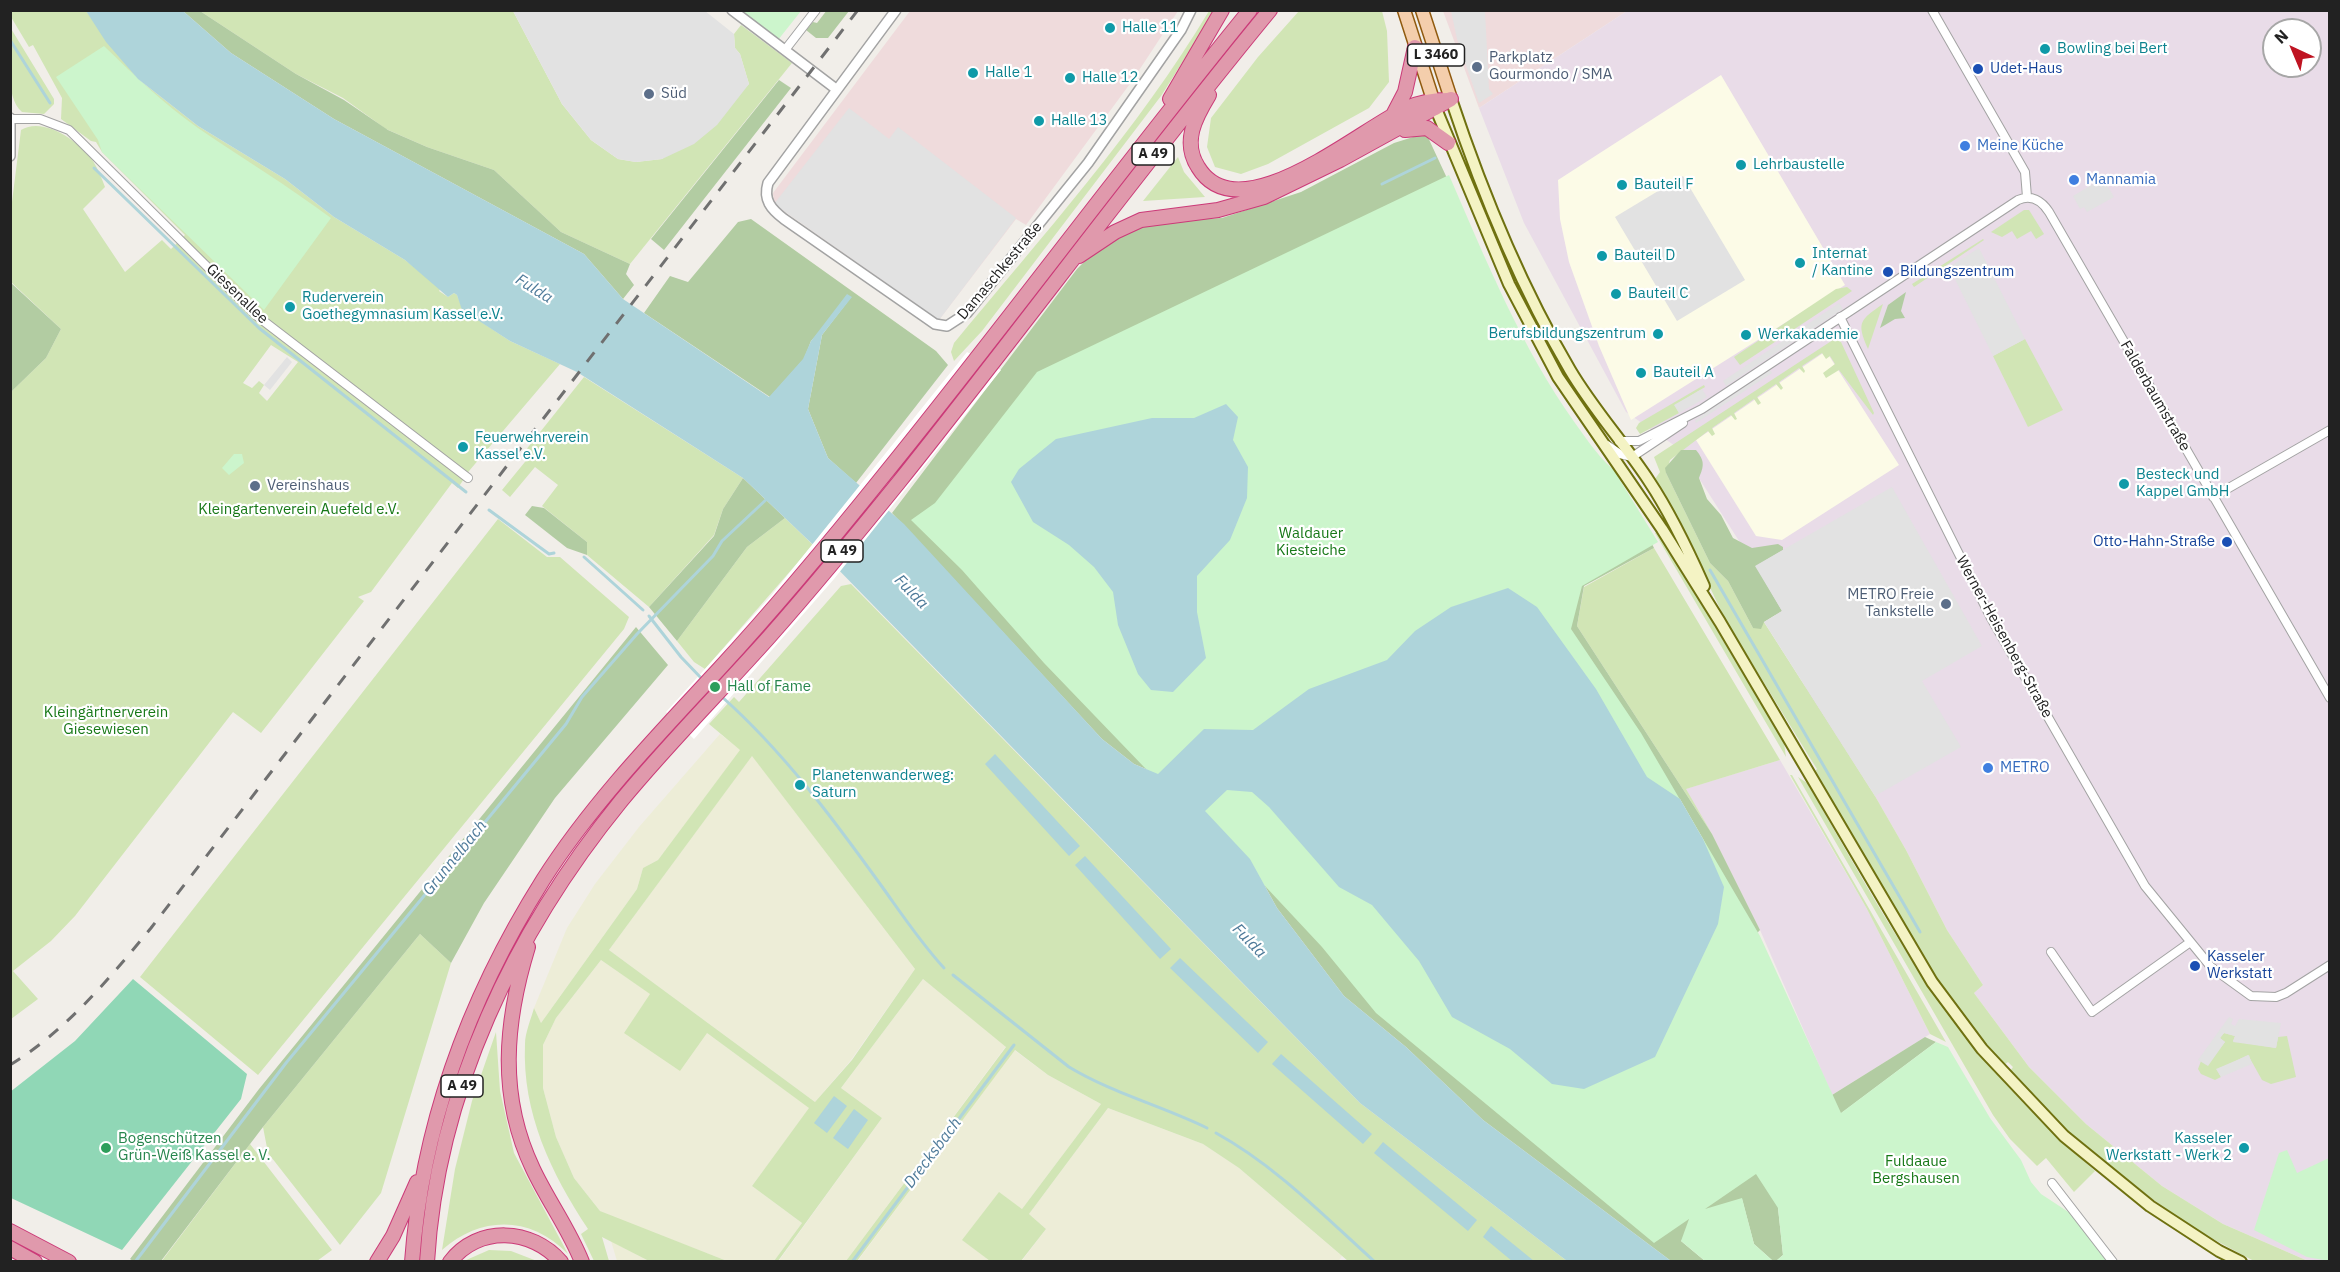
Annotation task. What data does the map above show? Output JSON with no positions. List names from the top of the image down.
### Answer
{
  "streets": {
    "highway": ["A 49"],
    "main road": ["L 3460"],
    "street": [
      "Damaschkestraße",
      "Giesenallee",
      "Falderbaumstraße",
      "Werner-Heisenberg-Straße"
    ]
  },
  "water": ["Fulda", "Grunnelbach", "Drecksbach"],
  "parks": [
    "Kleingartenverein Auefeld e.V.",
    "Waldauer Kiesteiche",
    "Kleingärtnerverein Giesewiesen",
    "Fuldaaue Bergshausen"
  ],
  "places": [
    "Halle 11",
    "Bowling bei Bert",
    "Parkplatz Gourmondo / SMA",
    "Udet-Haus",
    "Halle 1",
    "Halle 12",
    "Süd",
    "Halle 13",
    "Meine Küche",
    "Lehrbaustelle",
    "Mannamia",
    "Bauteil F",
    "Bauteil D",
    "Internat / Kantine",
    "Bildungszentrum",
    "Bauteil C",
    "Ruderverein Goethegymnasium Kassel e.V.",
    "Berufsbildungszentrum",
    "Werkakademie",
    "Bauteil A",
    "Feuerwehrverein Kassel e.V.",
    "Besteck und Kappel GmbH",
    "Vereinshaus",
    "Otto-Hahn-Straße",
    "METRO Freie Tankstelle",
    "Hall of Fame",
    "METRO",
    "Planetenwanderweg: Saturn",
    "Kasseler Werkstatt",
    "Bogenschützen Grün-Weiß Kassel e. V.",
    "Kasseler Werkstatt - Werk 2"
  ],
  "north": "top left"
}
